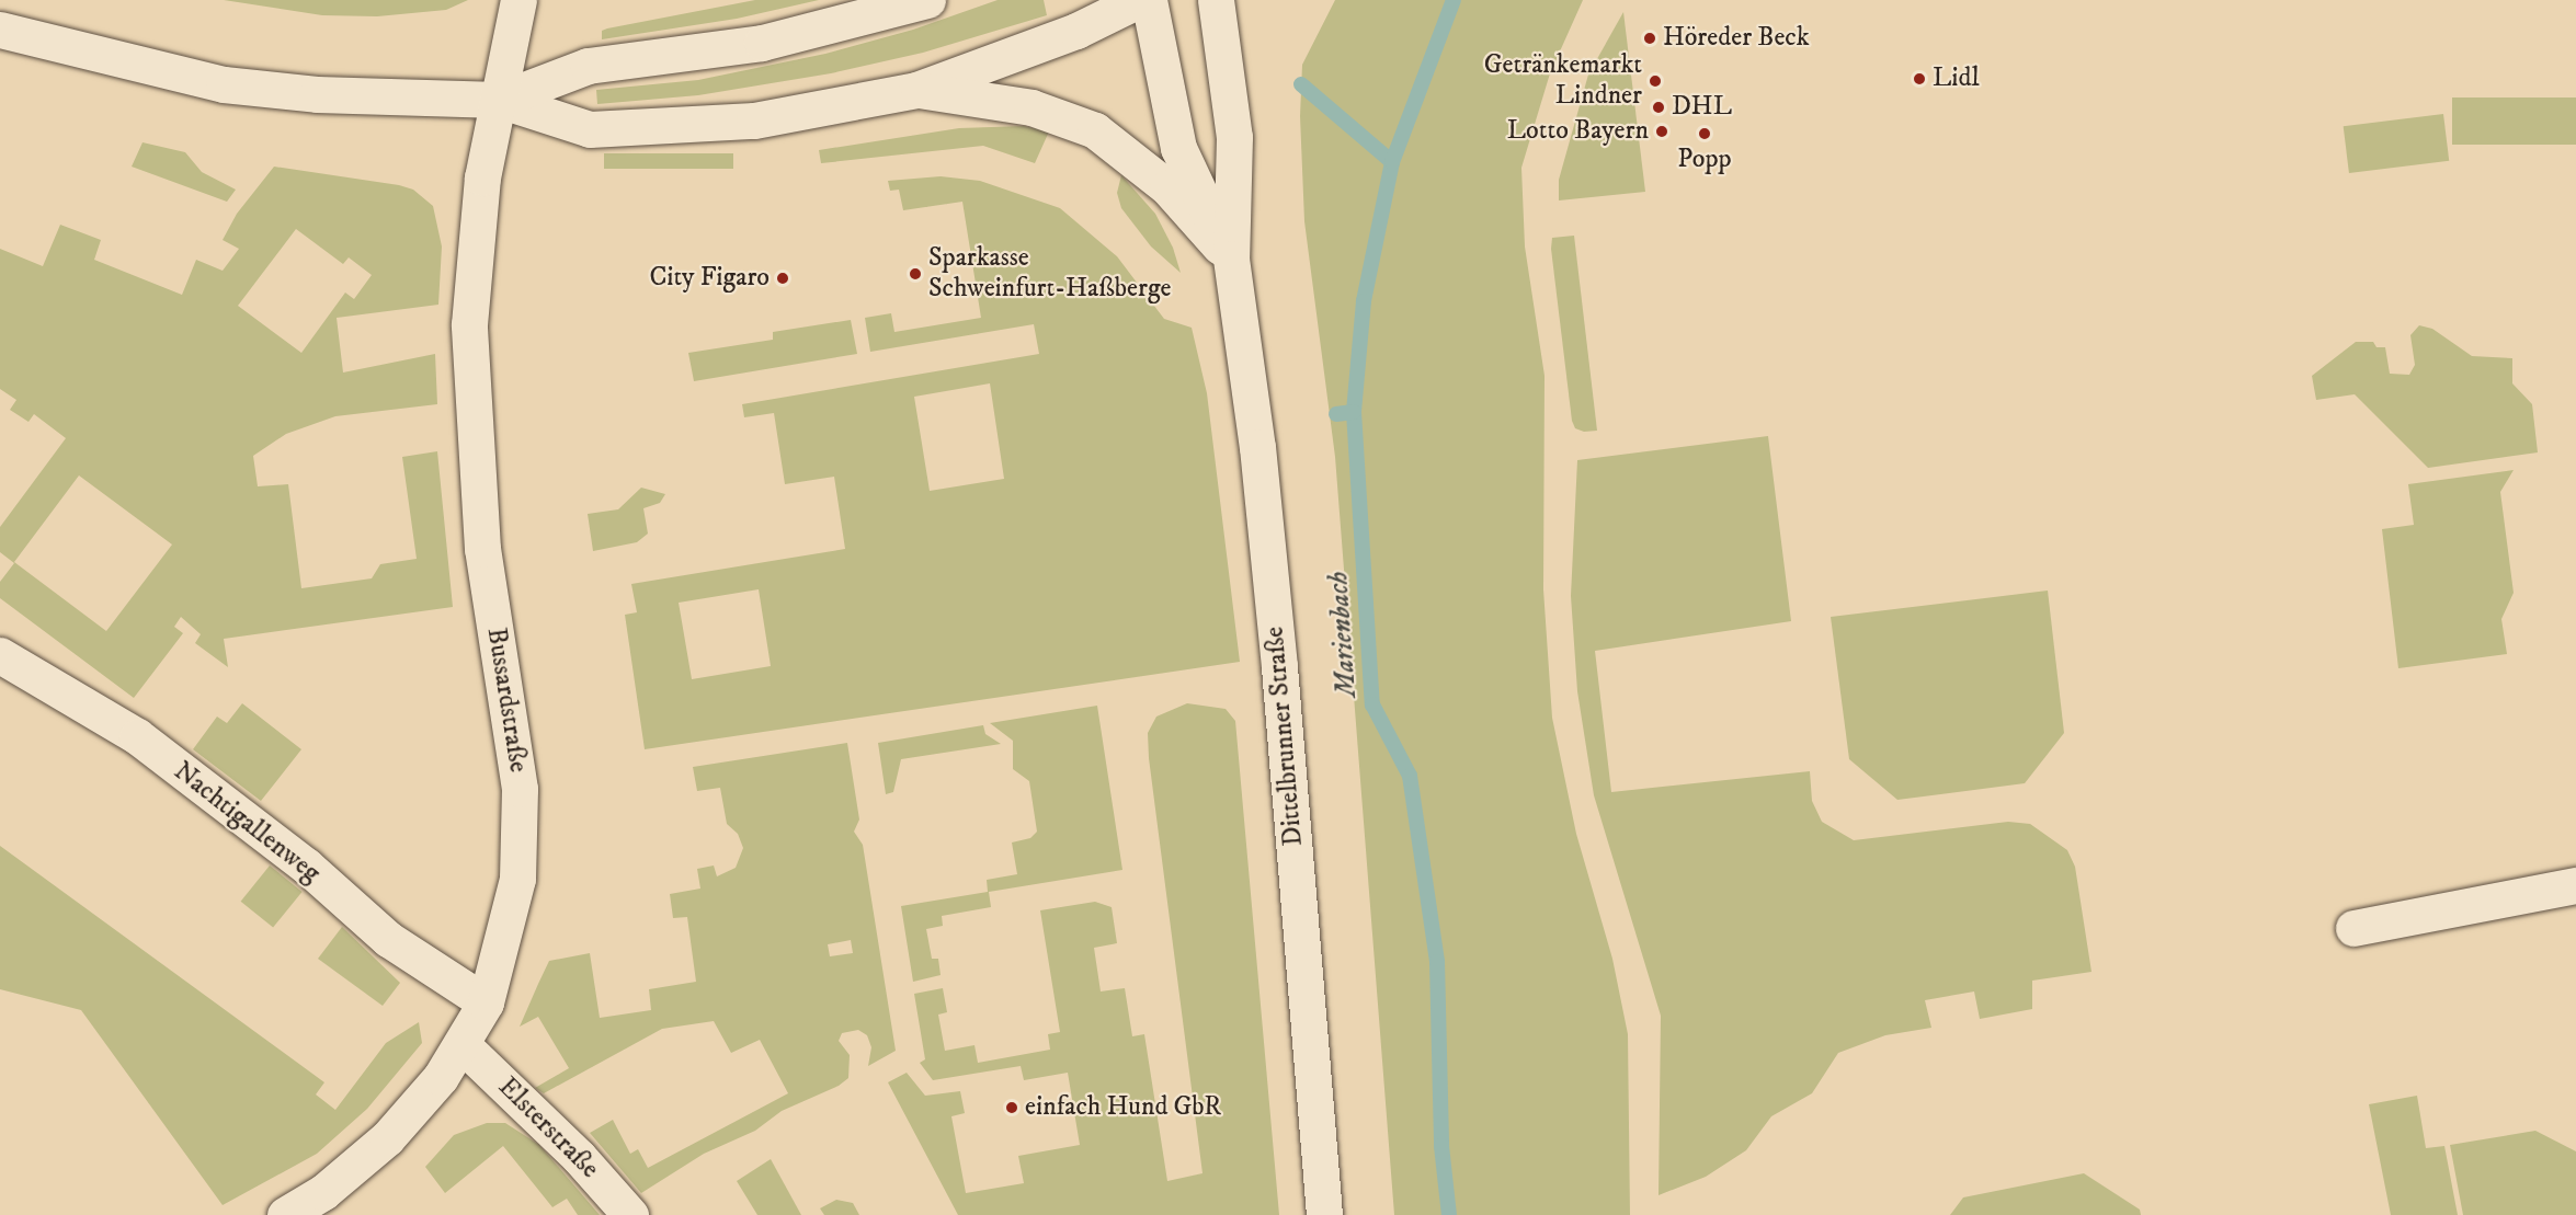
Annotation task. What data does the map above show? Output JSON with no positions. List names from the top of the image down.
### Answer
{
  "streets": {
    "street": [
      "Bussardstraße",
      "Dittelbrunner Straße",
      "Nachtigallenweg",
      "Elsterstraße"
    ]
  },
  "crossings": [
    ["Bussardstraße", "Nachtigallenweg"],
    ["Bussardstraße", "Elsterstraße"]
  ],
  "water": ["Marienbach"],
  "places": [
    "Höreder Beck",
    "Lidl",
    "Getränkemarkt Lindner",
    "DHL",
    "Lotto Bayern",
    "Popp",
    "Sparkasse Schweinfurt-Haßberge",
    "City Figaro",
    "einfach Hund GbR"
  ]
}
